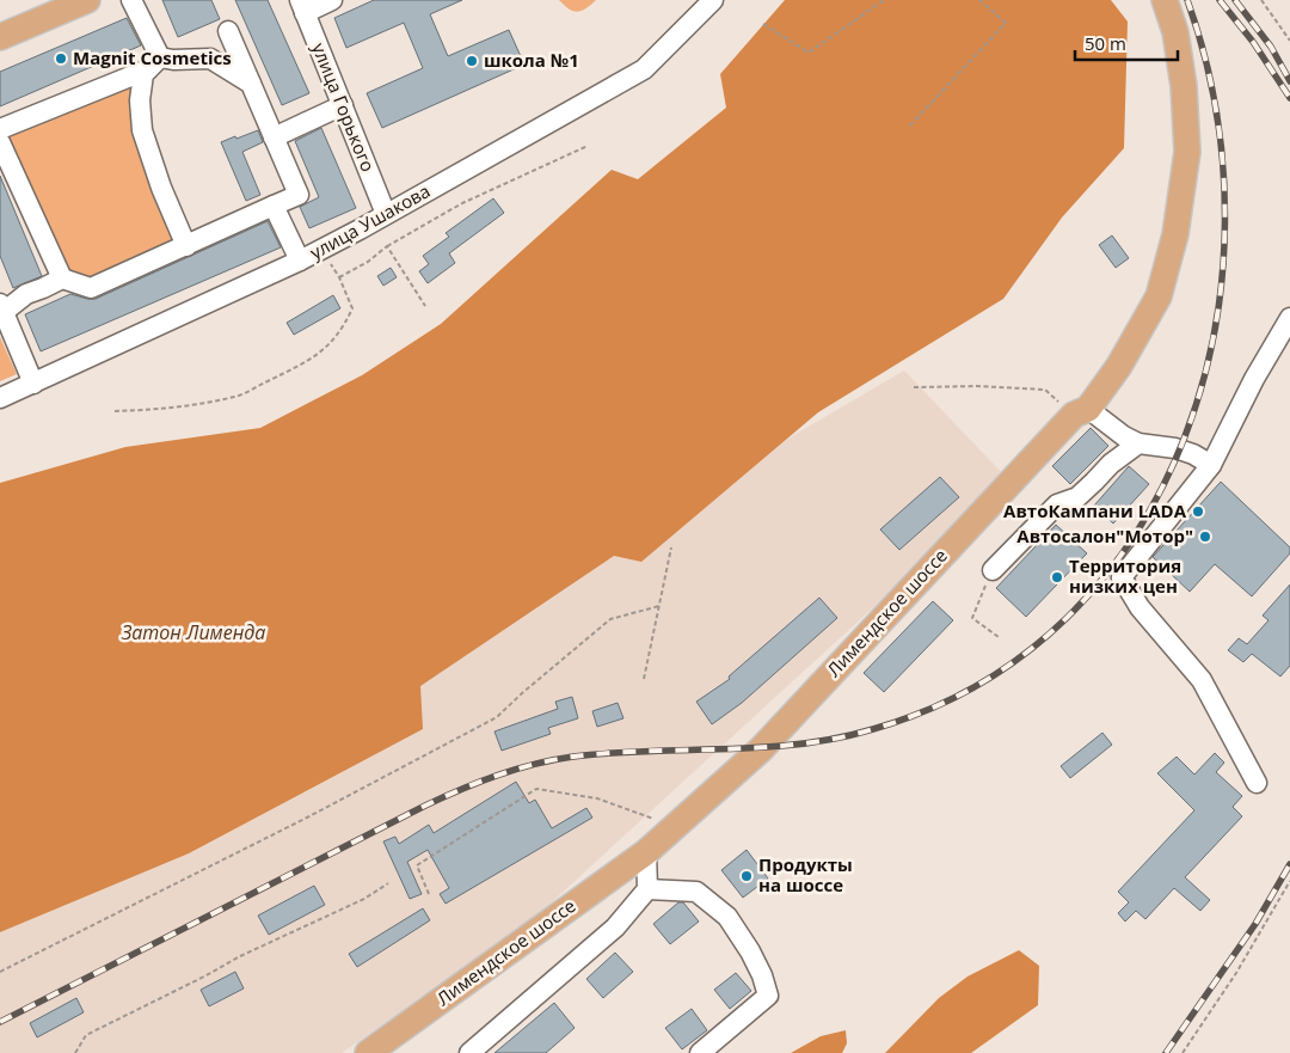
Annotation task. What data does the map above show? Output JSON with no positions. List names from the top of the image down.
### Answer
{
  "streets": {
    "main road": ["Лимендское шоссе"],
    "street": ["улица Горького", "улица Ушакова"]
  },
  "crossings": [
    ["улица Горького", "улица Ушакова"]
  ],
  "water": ["Затон Лименда"],
  "places": [
    "Magnit Cosmetics",
    "школа №1",
    "АвтоКампани LADA",
    "Автосалон\"Мотор\"",
    "Территория низких цен",
    "Продукты на шоссе"
  ],
  "scale_bar": "50 m"
}
